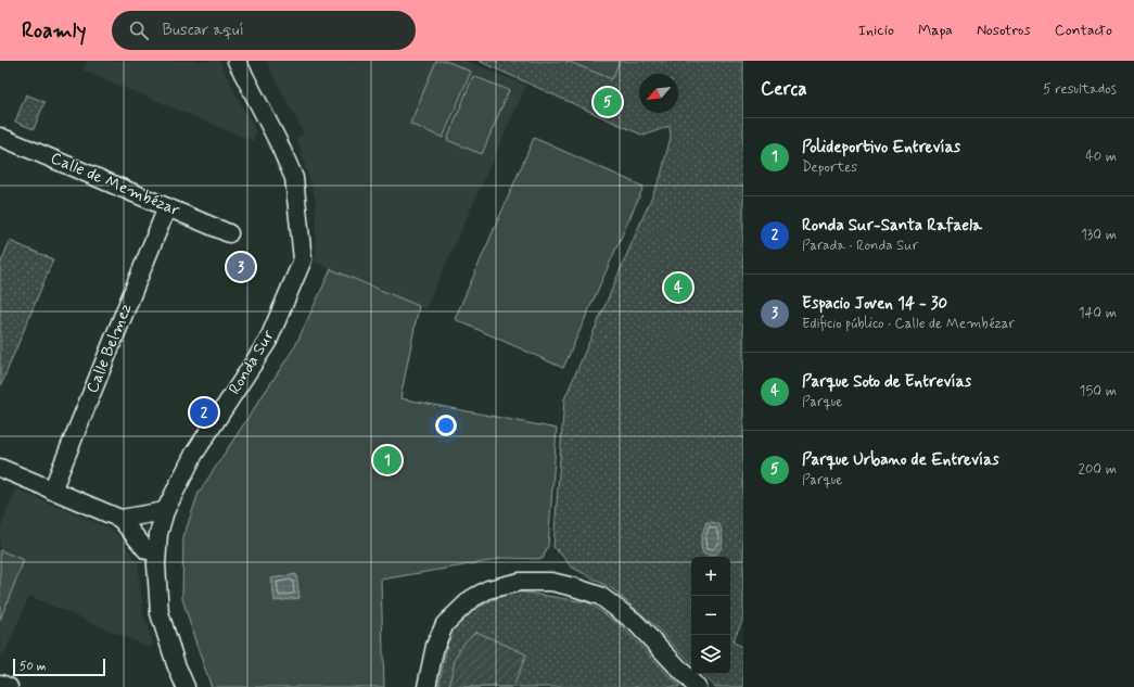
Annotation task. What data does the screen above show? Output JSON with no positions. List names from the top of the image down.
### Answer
{
  "streets": {
    "street": ["Calle de Membézar", "Calle Belmez", "Ronda Sur"]
  },
  "crossings": [
    ["Calle de Membézar", "Calle Belmez"]
  ],
  "scale_bar": "50 m",
  "north": "bottom left",
  "page": {
    "header": "Roamly",
    "search": "Buscar aquí",
    "nav": [
      "Inicio",
      "Mapa",
      "Nosotros",
      "Contacto"
    ],
    "heading": ["Cerca", "5 resultados"],
    "pins": [
      "5",
      "3",
      "4",
      "2",
      "1"
    ],
    "list": [
      {
        "mark": "1",
        "name": "Polideportivo Entrevías",
        "note": "Deportes",
        "value": "40 m"
      },
      {
        "mark": "2",
        "name": "Ronda Sur-Santa Rafaela",
        "note": "Parada · Ronda Sur",
        "value": "130 m"
      },
      {
        "mark": "3",
        "name": "Espacio Joven 14 - 30",
        "note": "Edificio público · Calle de Membézar",
        "value": "140 m"
      },
      {
        "mark": "4",
        "name": "Parque Soto de Entrevías",
        "note": "Parque",
        "value": "150 m"
      },
      {
        "mark": "5",
        "name": "Parque Urbano de Entrevías",
        "note": "Parque",
        "value": "200 m"
      }
    ],
    "map_buttons": ["+", "−"],
    "scale": "50 m"
  }
}
